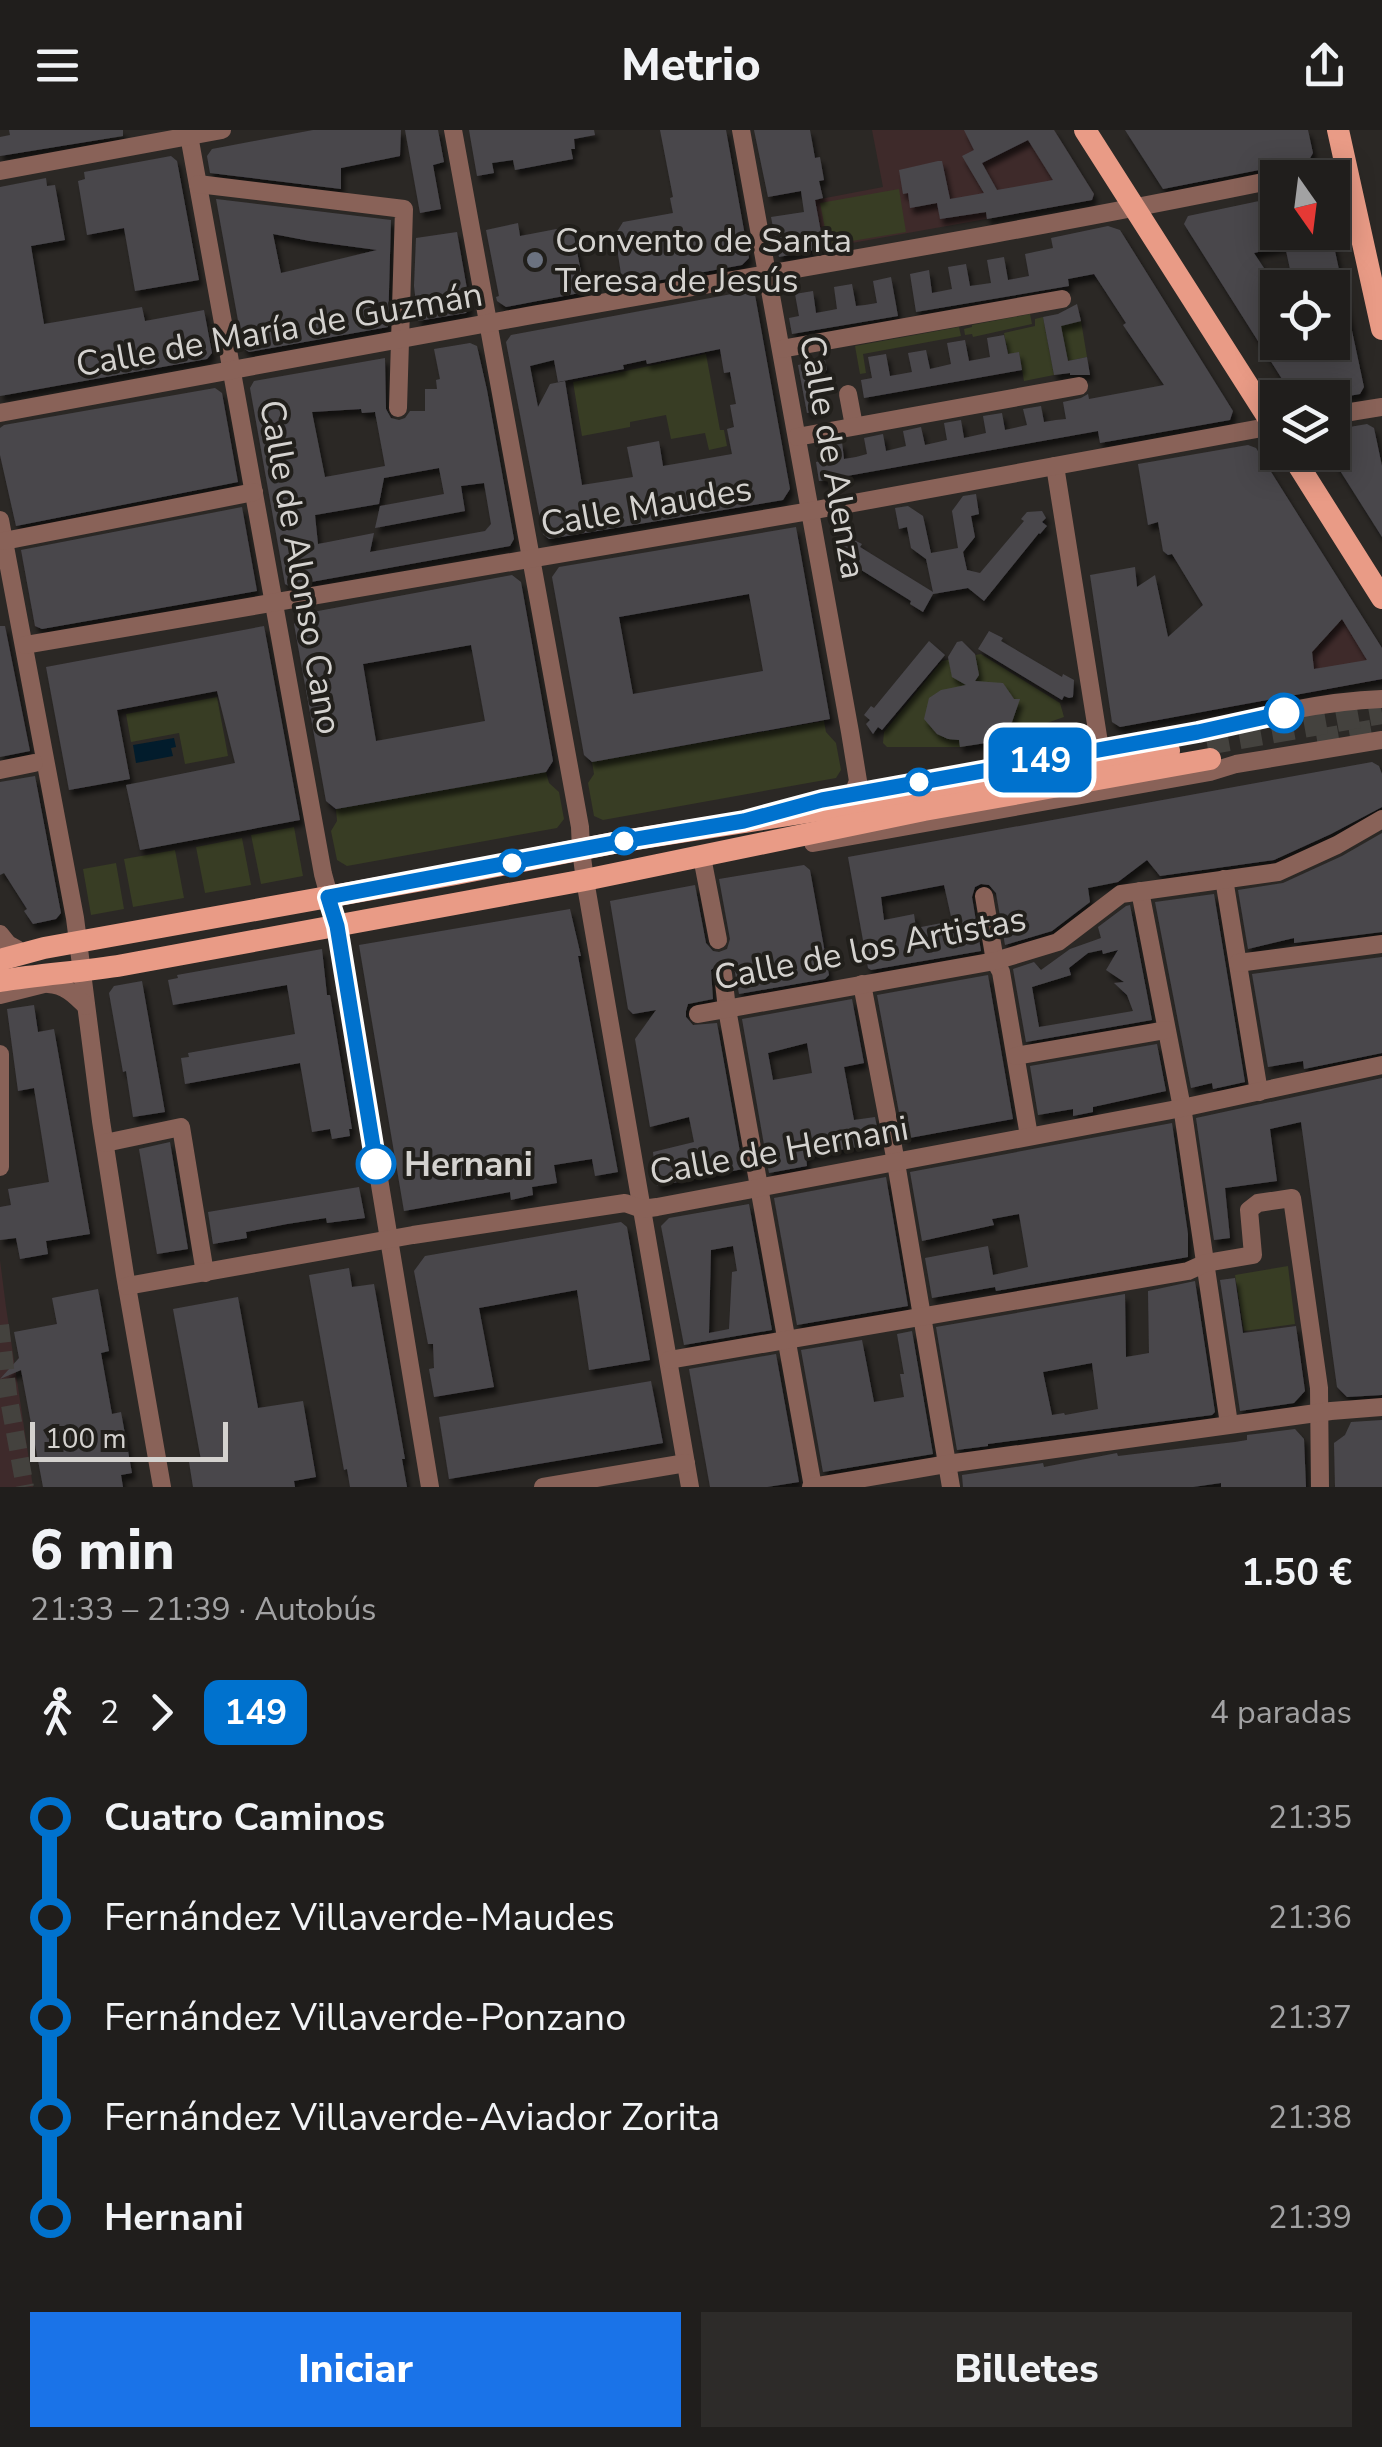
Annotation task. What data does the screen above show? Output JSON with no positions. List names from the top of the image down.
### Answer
{
  "streets": {
    "street": [
      "Calle de María de Guzmán",
      "Calle de Alenza",
      "Calle Maudes",
      "Calle de Alonso Cano",
      "Calle de los Artistas",
      "Calle de Hernani"
    ]
  },
  "crossings": [
    ["Calle de María de Guzmán", "Calle de Alenza"],
    ["Calle de María de Guzmán", "Calle de Alonso Cano"],
    ["Calle de Alenza", "Calle Maudes"],
    ["Calle Maudes", "Calle de Alonso Cano"],
    ["Calle de Alonso Cano", "Calle de Hernani"]
  ],
  "places": ["Convento de Santa Teresa de Jesús", "Hernani"],
  "lines": ["bus line 149"],
  "scale_bar": "100 m",
  "north": "bottom",
  "page": {
    "header": "Metrio",
    "on_map": "149",
    "scale": "100 m",
    "heading": ["6 min", "21:33 – 21:39 · Autobús", "1.50 €"],
    "legs": ["2", "149", "4 paradas"],
    "list": [
      {
        "name": "Cuatro Caminos",
        "value": "21:35"
      },
      {
        "name": "Fernández Villaverde-Maudes",
        "value": "21:36"
      },
      {
        "name": "Fernández Villaverde-Ponzano",
        "value": "21:37"
      },
      {
        "name": "Fernández Villaverde-Aviador Zorita",
        "value": "21:38"
      },
      {
        "name": "Hernani",
        "value": "21:39"
      }
    ],
    "buttons": ["Iniciar", "Billetes"]
  }
}
